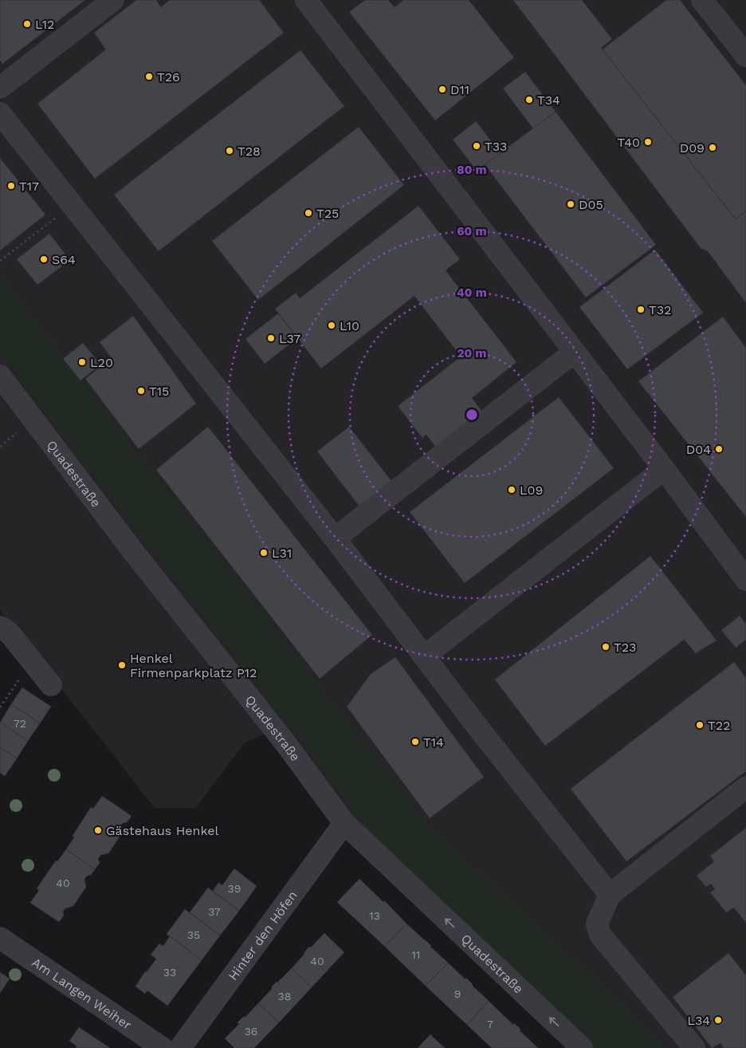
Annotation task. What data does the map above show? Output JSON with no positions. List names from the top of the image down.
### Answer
{
  "streets": {
    "street": ["Quadestraße", "Hinter den Höfen", "Am Langen Weiher"]
  },
  "crossings": [
    ["Quadestraße", "Hinter den Höfen"]
  ],
  "places": [
    "L12",
    "T26",
    "D11",
    "T34",
    "T40",
    "T33",
    "D09",
    "T28",
    "T17",
    "D05",
    "T25",
    "S64",
    "T32",
    "L10",
    "L37",
    "L20",
    "T15",
    "D04",
    "L09",
    "L31",
    "T23",
    "Henkel Firmenparkplatz P12",
    "T22",
    "T14",
    "Gästehaus Henkel",
    "L34"
  ],
  "house_numbers": [
    "72",
    "40",
    "39",
    "37",
    "13",
    "35",
    "11",
    "40",
    "33",
    "9",
    "38",
    "7",
    "36"
  ],
  "rings": [
    "80 m",
    "60 m",
    "40 m",
    "20 m"
  ]
}
